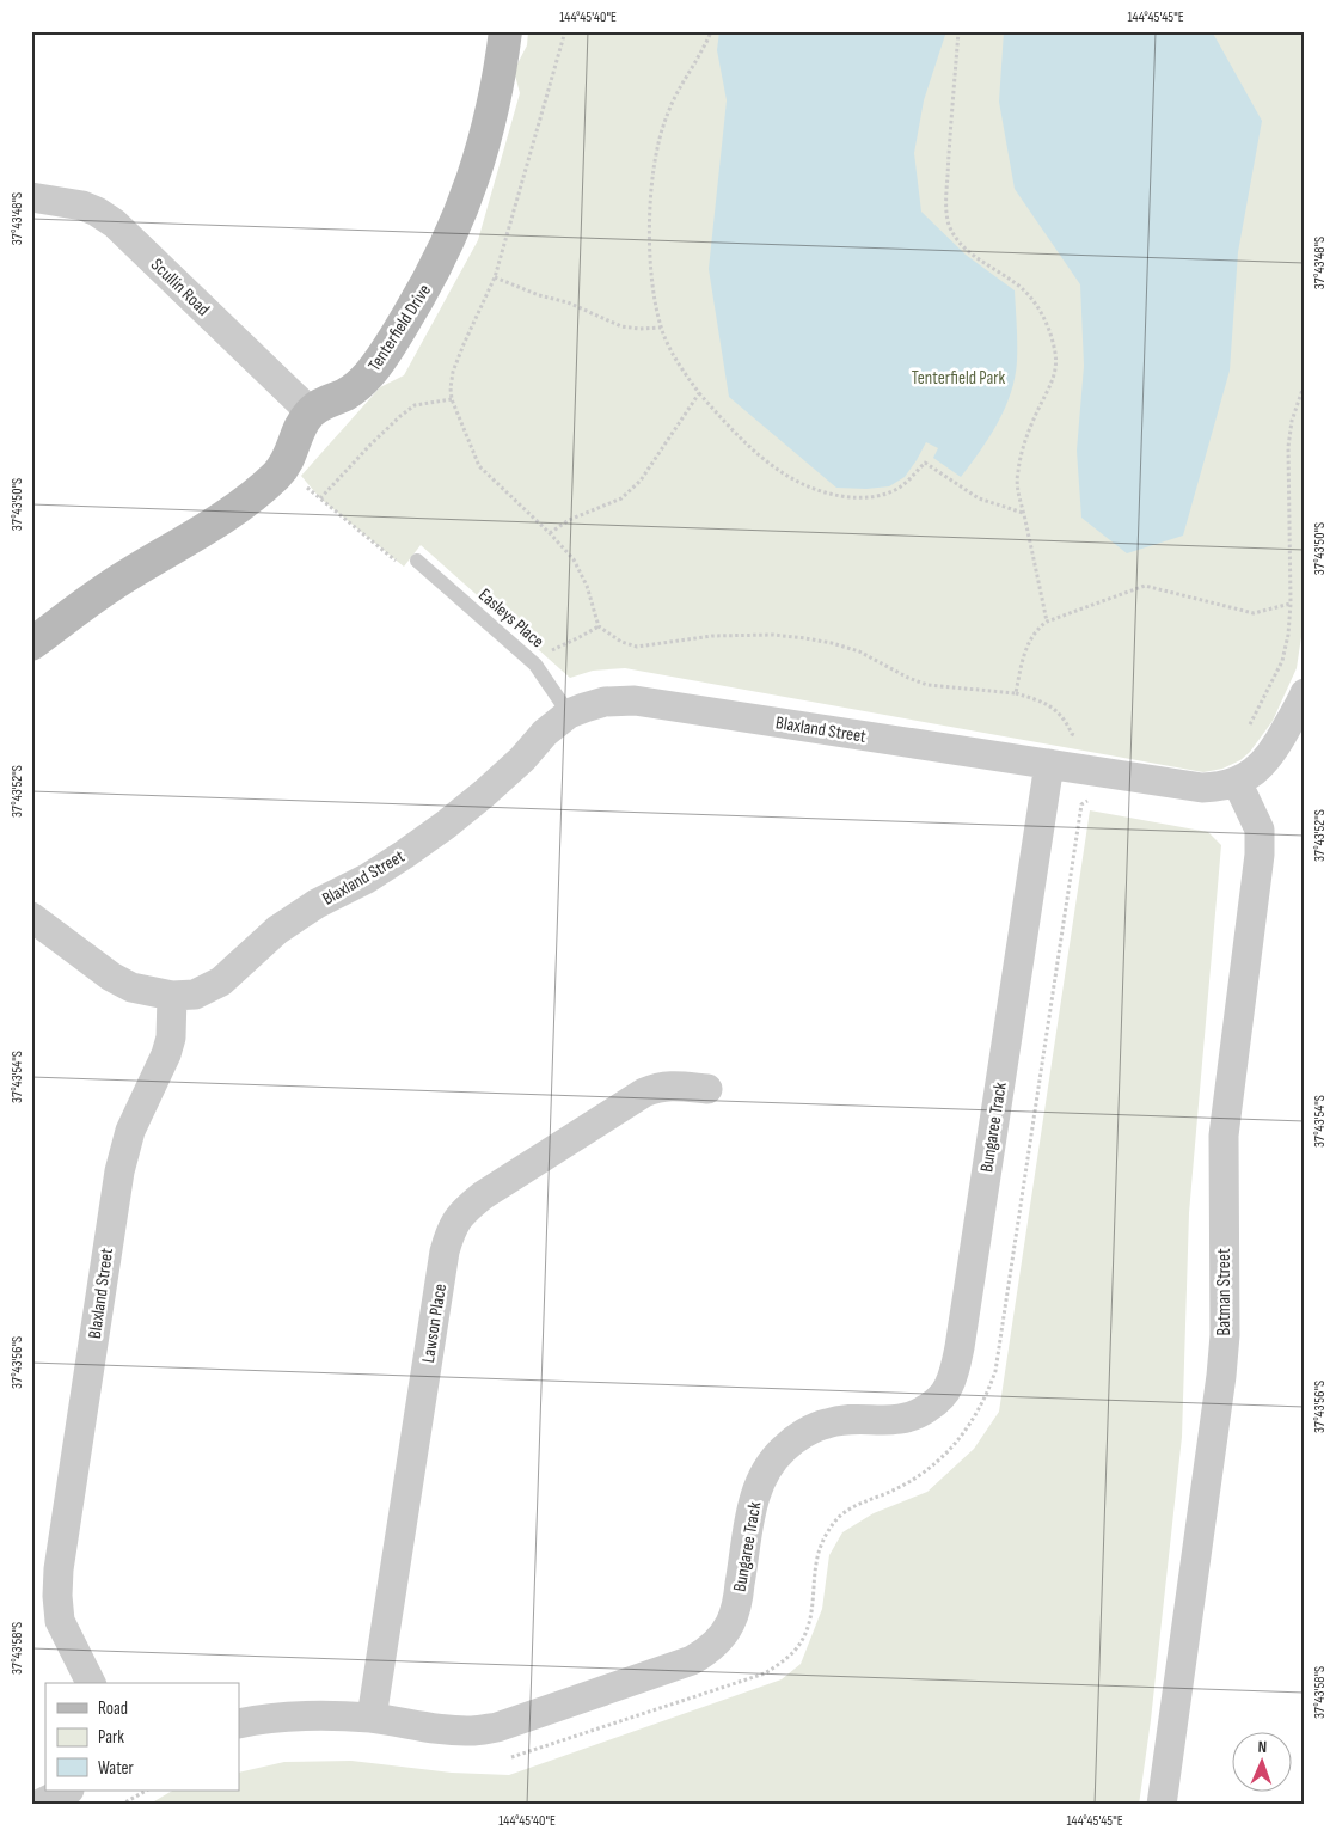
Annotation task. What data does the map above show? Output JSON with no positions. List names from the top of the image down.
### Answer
{
  "streets": {
    "street": [
      "Scullin Road",
      "Tenterfield Drive",
      "Blaxland Street",
      "Bungaree Track",
      "Batman Street",
      "Lawson Place"
    ],
    "lane": ["Easleys Place"]
  },
  "crossings": [
    ["Scullin Road", "Tenterfield Drive"],
    ["Easleys Place", "Blaxland Street"],
    ["Blaxland Street", "Bungaree Track"],
    ["Blaxland Street", "Batman Street"],
    ["Bungaree Track", "Lawson Place"]
  ],
  "parks": ["Tenterfield Park"],
  "legend": ["Road", "Park", "Water"],
  "north": "top",
  "coordinates": [
    "144°45'40\"E",
    "144°45'45\"E",
    "37°43'48\"S",
    "37°43'50\"S",
    "37°43'52\"S",
    "37°43'54\"S",
    "37°43'56\"S",
    "37°43'58\"S"
  ]
}
